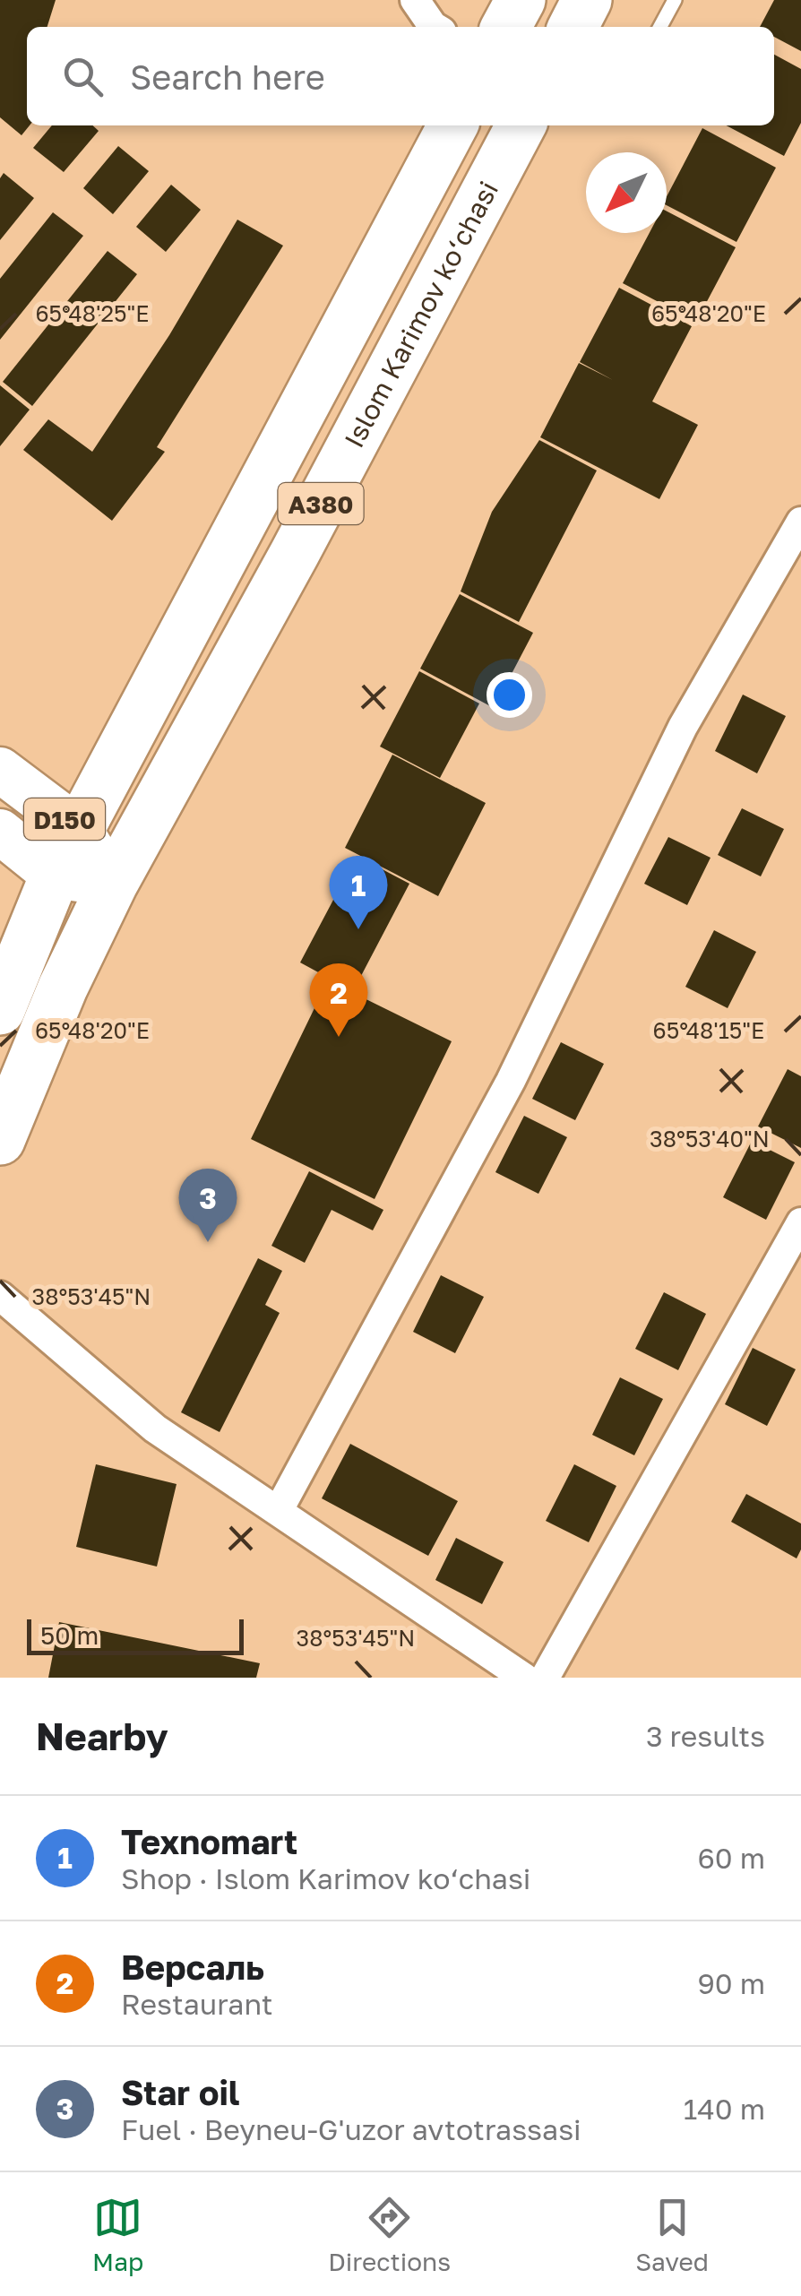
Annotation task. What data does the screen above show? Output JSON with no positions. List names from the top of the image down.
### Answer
{
  "streets": {
    "highway": ["Islom Karimov ko‘chasi", "A380"],
    "main road": ["D150"]
  },
  "crossings": [
    ["Islom Karimov ko‘chasi", "A380"],
    ["Islom Karimov ko‘chasi", "D150"],
    ["A380", "D150"]
  ],
  "scale_bar": "50 m",
  "north": "bottom left",
  "page": {
    "search": "Search here",
    "pins": ["1", "2", "3"],
    "scale": "50 m",
    "heading": ["Nearby", "3 results"],
    "list": [
      {
        "mark": "1",
        "name": "Texnomart",
        "note": "Shop · Islom Karimov ko‘chasi",
        "value": "60 m"
      },
      {
        "mark": "2",
        "name": "Версаль",
        "note": "Restaurant",
        "value": "90 m"
      },
      {
        "mark": "3",
        "name": "Star oil",
        "note": "Fuel · Beyneu-G'uzor avtotrassasi",
        "value": "140 m"
      }
    ],
    "nav": ["Map", "Directions", "Saved"]
  },
  "coordinates": [
    "65°48'25\"E",
    "65°48'20\"E",
    "65°48'15\"E",
    "38°53'40\"N",
    "38°53'45\"N"
  ]
}
